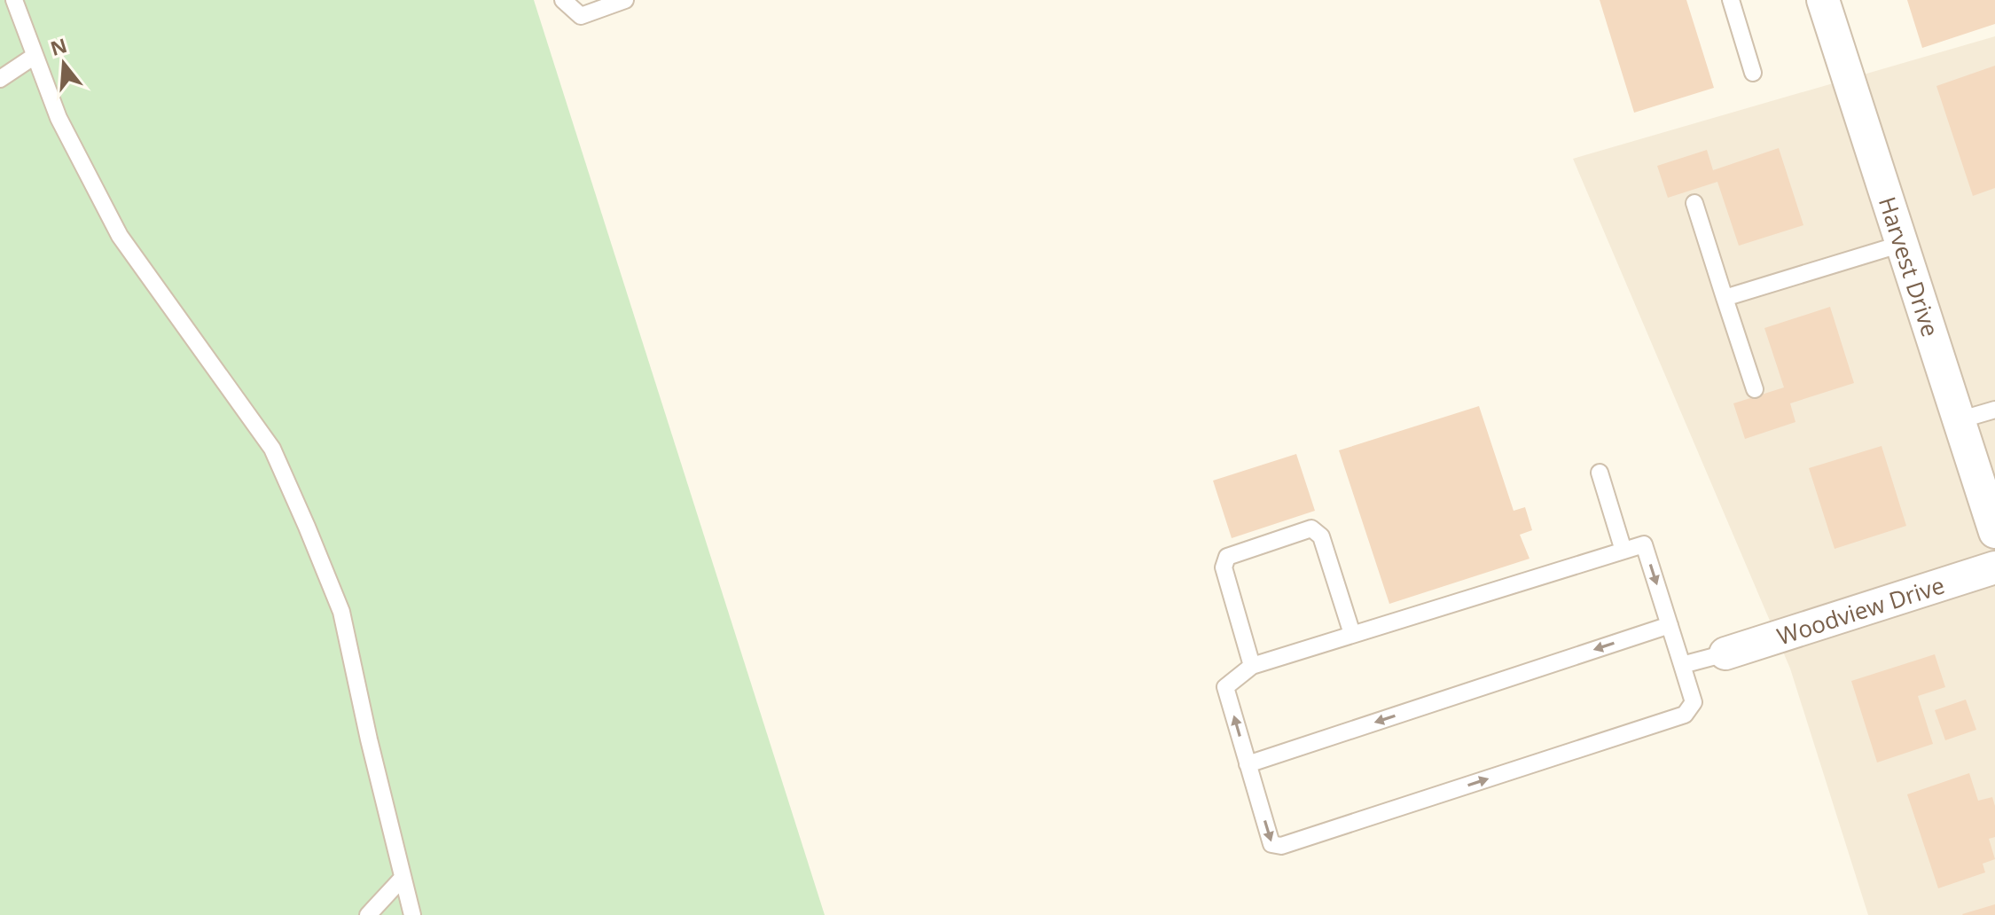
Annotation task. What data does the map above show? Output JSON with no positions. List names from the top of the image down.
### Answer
{
  "streets": {
    "street": ["Harvest Drive", "Woodview Drive"]
  },
  "north": "top"
}
